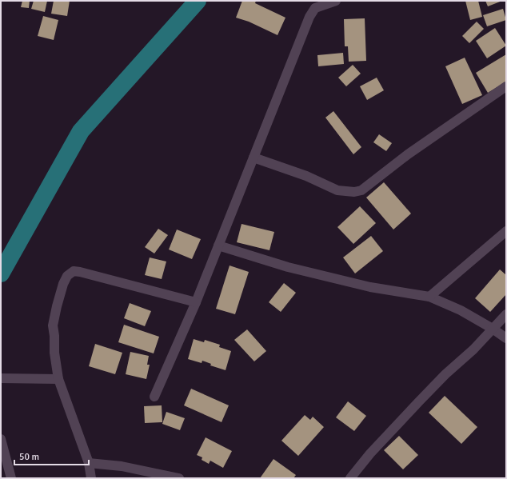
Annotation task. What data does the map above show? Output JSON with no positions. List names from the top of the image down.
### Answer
{
  "scale_bar": "50 m"
}
